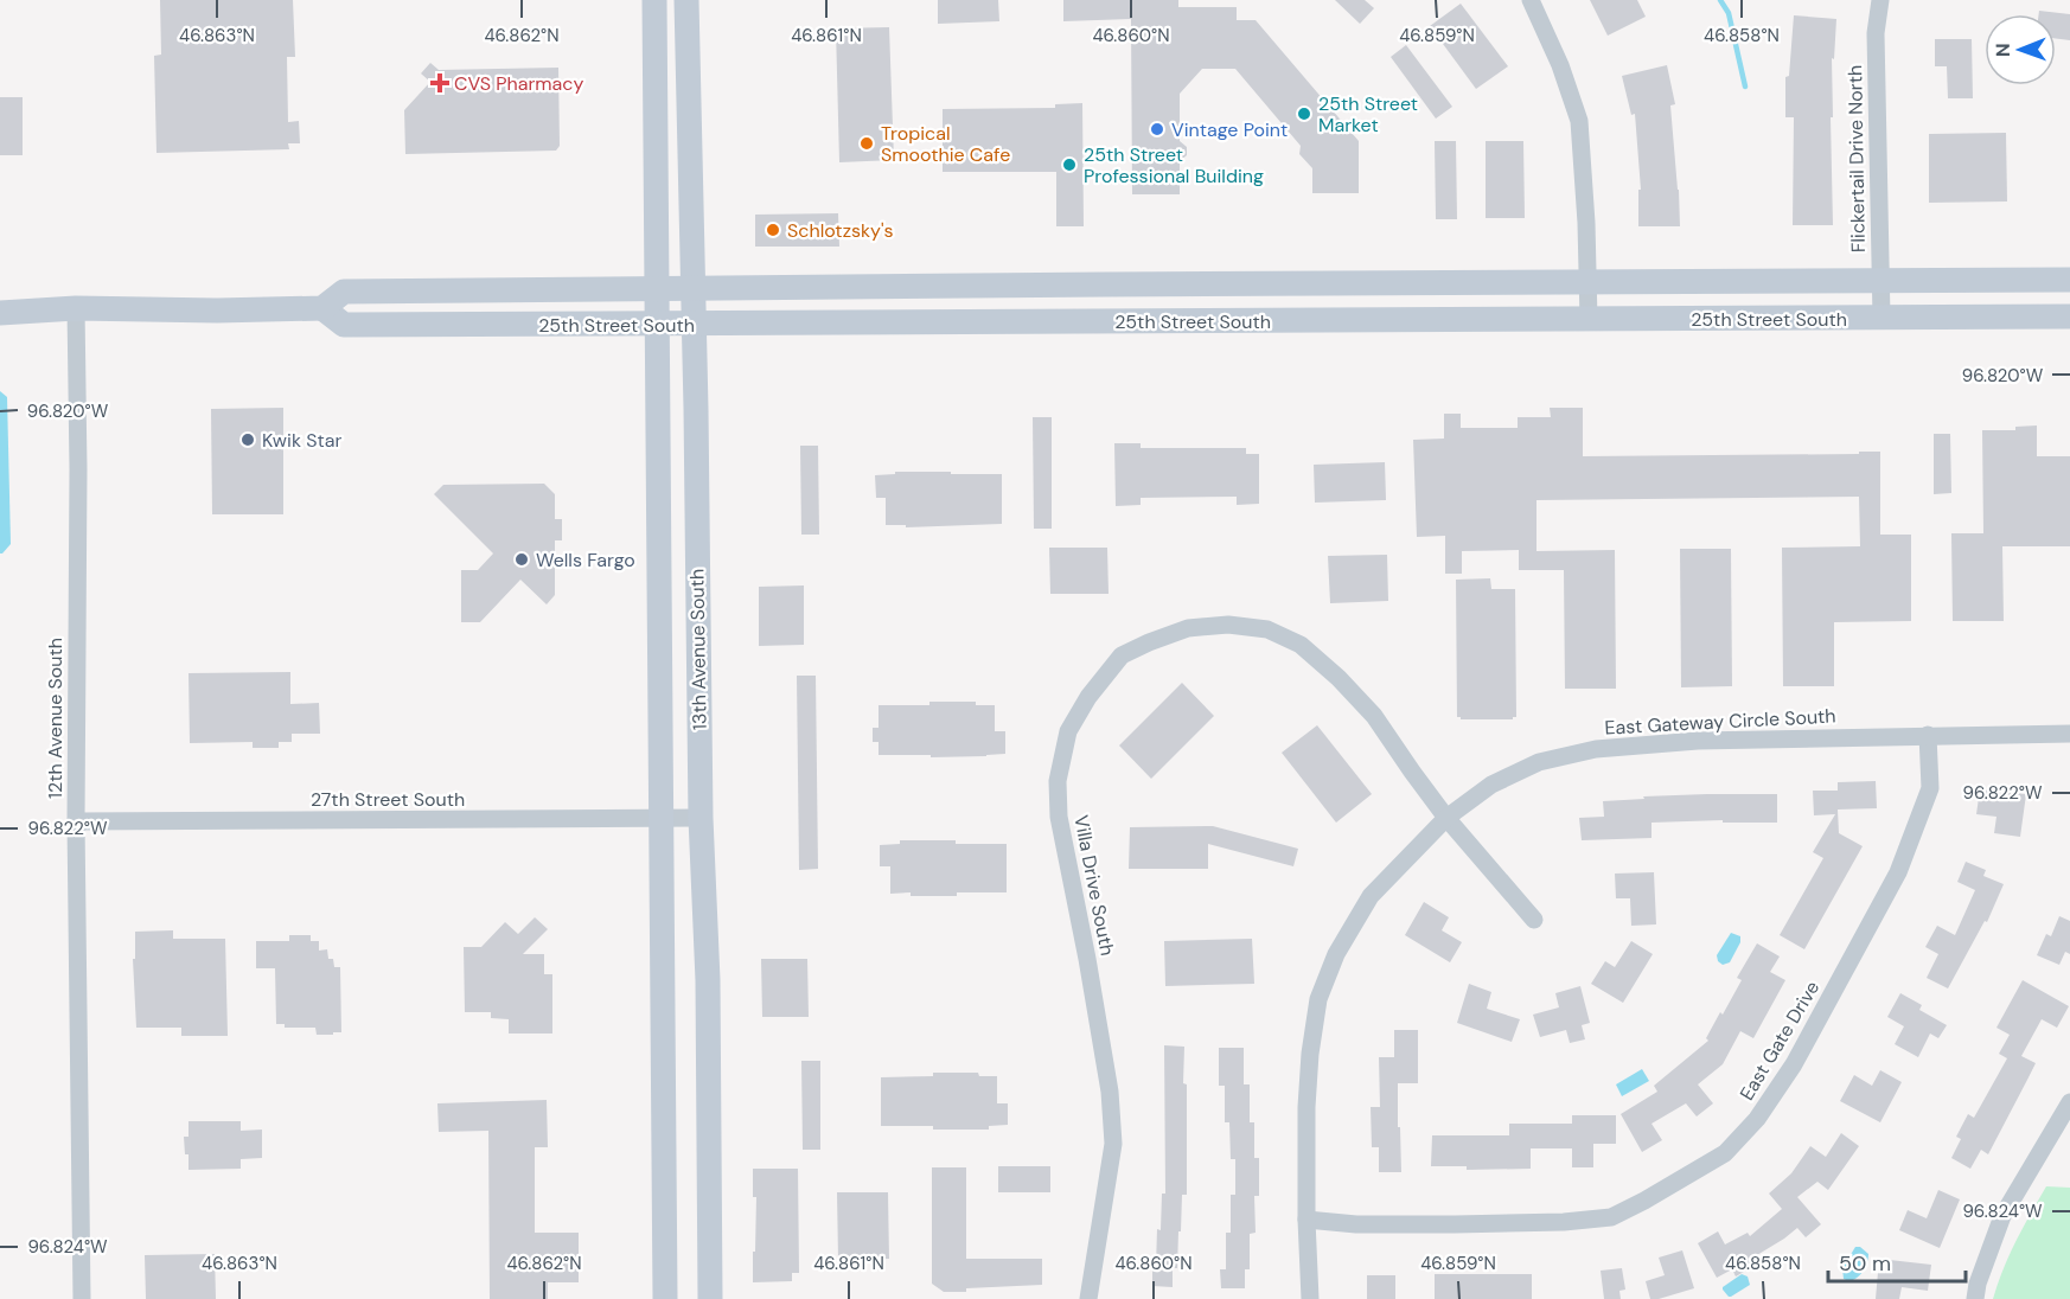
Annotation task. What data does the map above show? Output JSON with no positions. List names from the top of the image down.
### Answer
{
  "streets": {
    "main road": ["25th Street South", "13th Avenue South"],
    "street": [
      "Flickertail Drive North",
      "12th Avenue South",
      "East Gateway Circle South",
      "27th Street South",
      "Villa Drive South",
      "East Gate Drive"
    ]
  },
  "crossings": [
    ["Flickertail Drive North", "25th Street South"],
    ["25th Street South", "13th Avenue South"],
    ["25th Street South", "12th Avenue South"],
    ["13th Avenue South", "27th Street South"],
    ["12th Avenue South", "27th Street South"],
    ["East Gateway Circle South", "Villa Drive South"],
    ["East Gateway Circle South", "East Gate Drive"]
  ],
  "places": {
    "health": ["CVS Pharmacy"],
    "other": [
      "25th Street Market",
      "Vintage Point",
      "Tropical Smoothie Cafe",
      "25th Street Professional Building",
      "Schlotzsky's",
      "Kwik Star",
      "Wells Fargo"
    ]
  },
  "scale_bar": "50 m",
  "north": "left",
  "coordinates": [
    "46.863°N",
    "46.862°N",
    "46.861°N",
    "46.860°N",
    "46.859°N",
    "46.858°N",
    "96.820°W",
    "96.822°W",
    "96.824°W"
  ]
}
